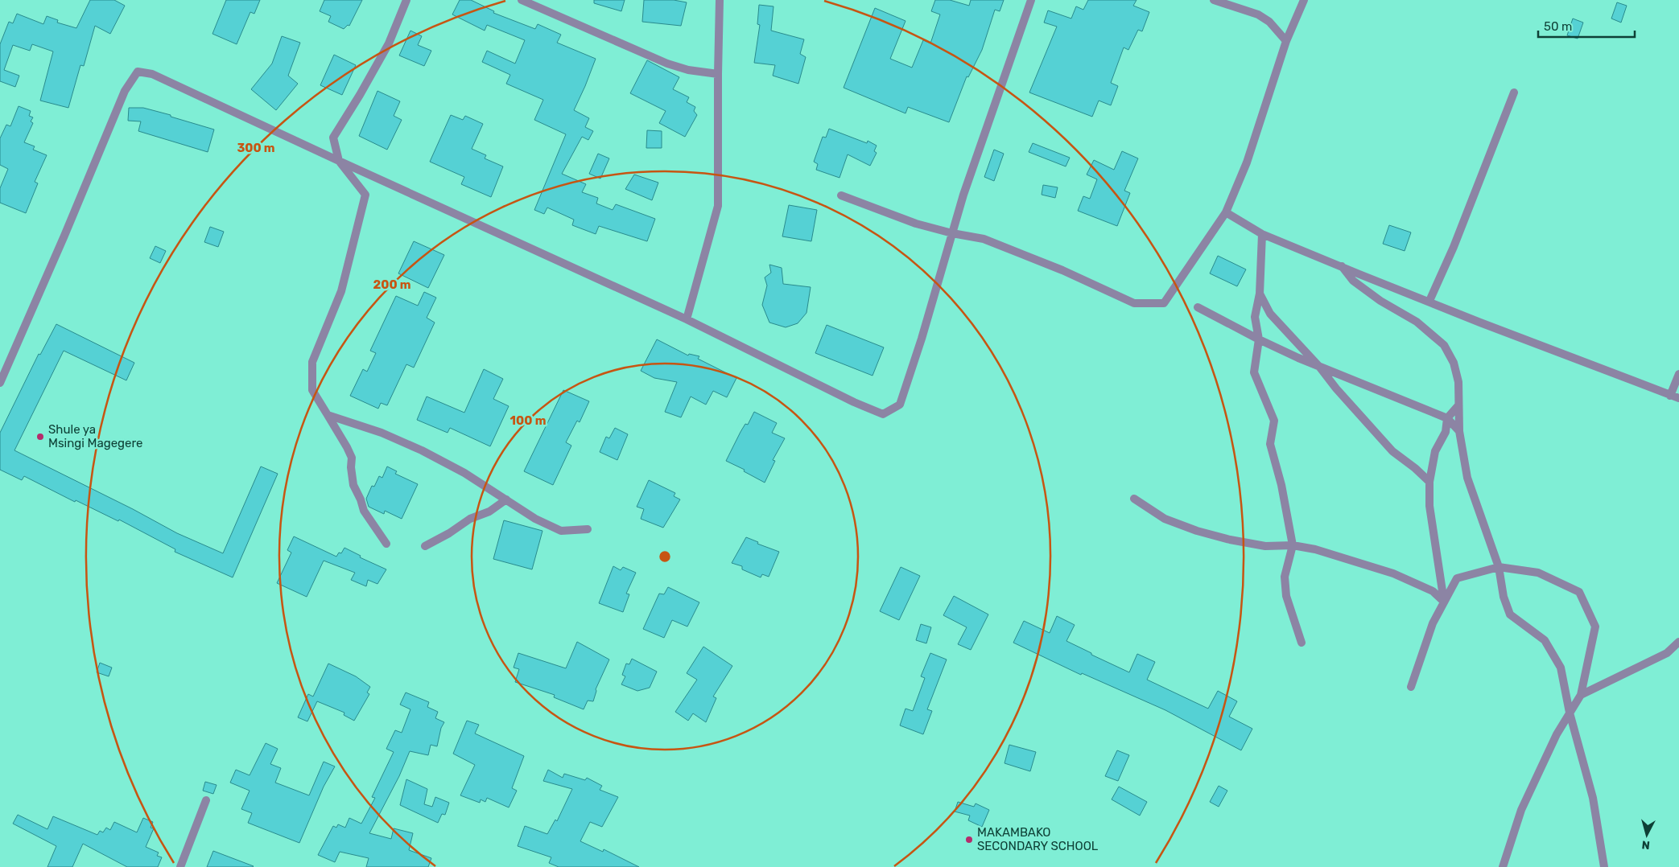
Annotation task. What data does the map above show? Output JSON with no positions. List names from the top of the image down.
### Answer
{
  "places": ["Shule ya Msingi Magegere", "MAKAMBAKO SECONDARY SCHOOL"],
  "scale_bar": "50 m",
  "north": "bottom",
  "rings": ["300 m", "200 m", "100 m"]
}
